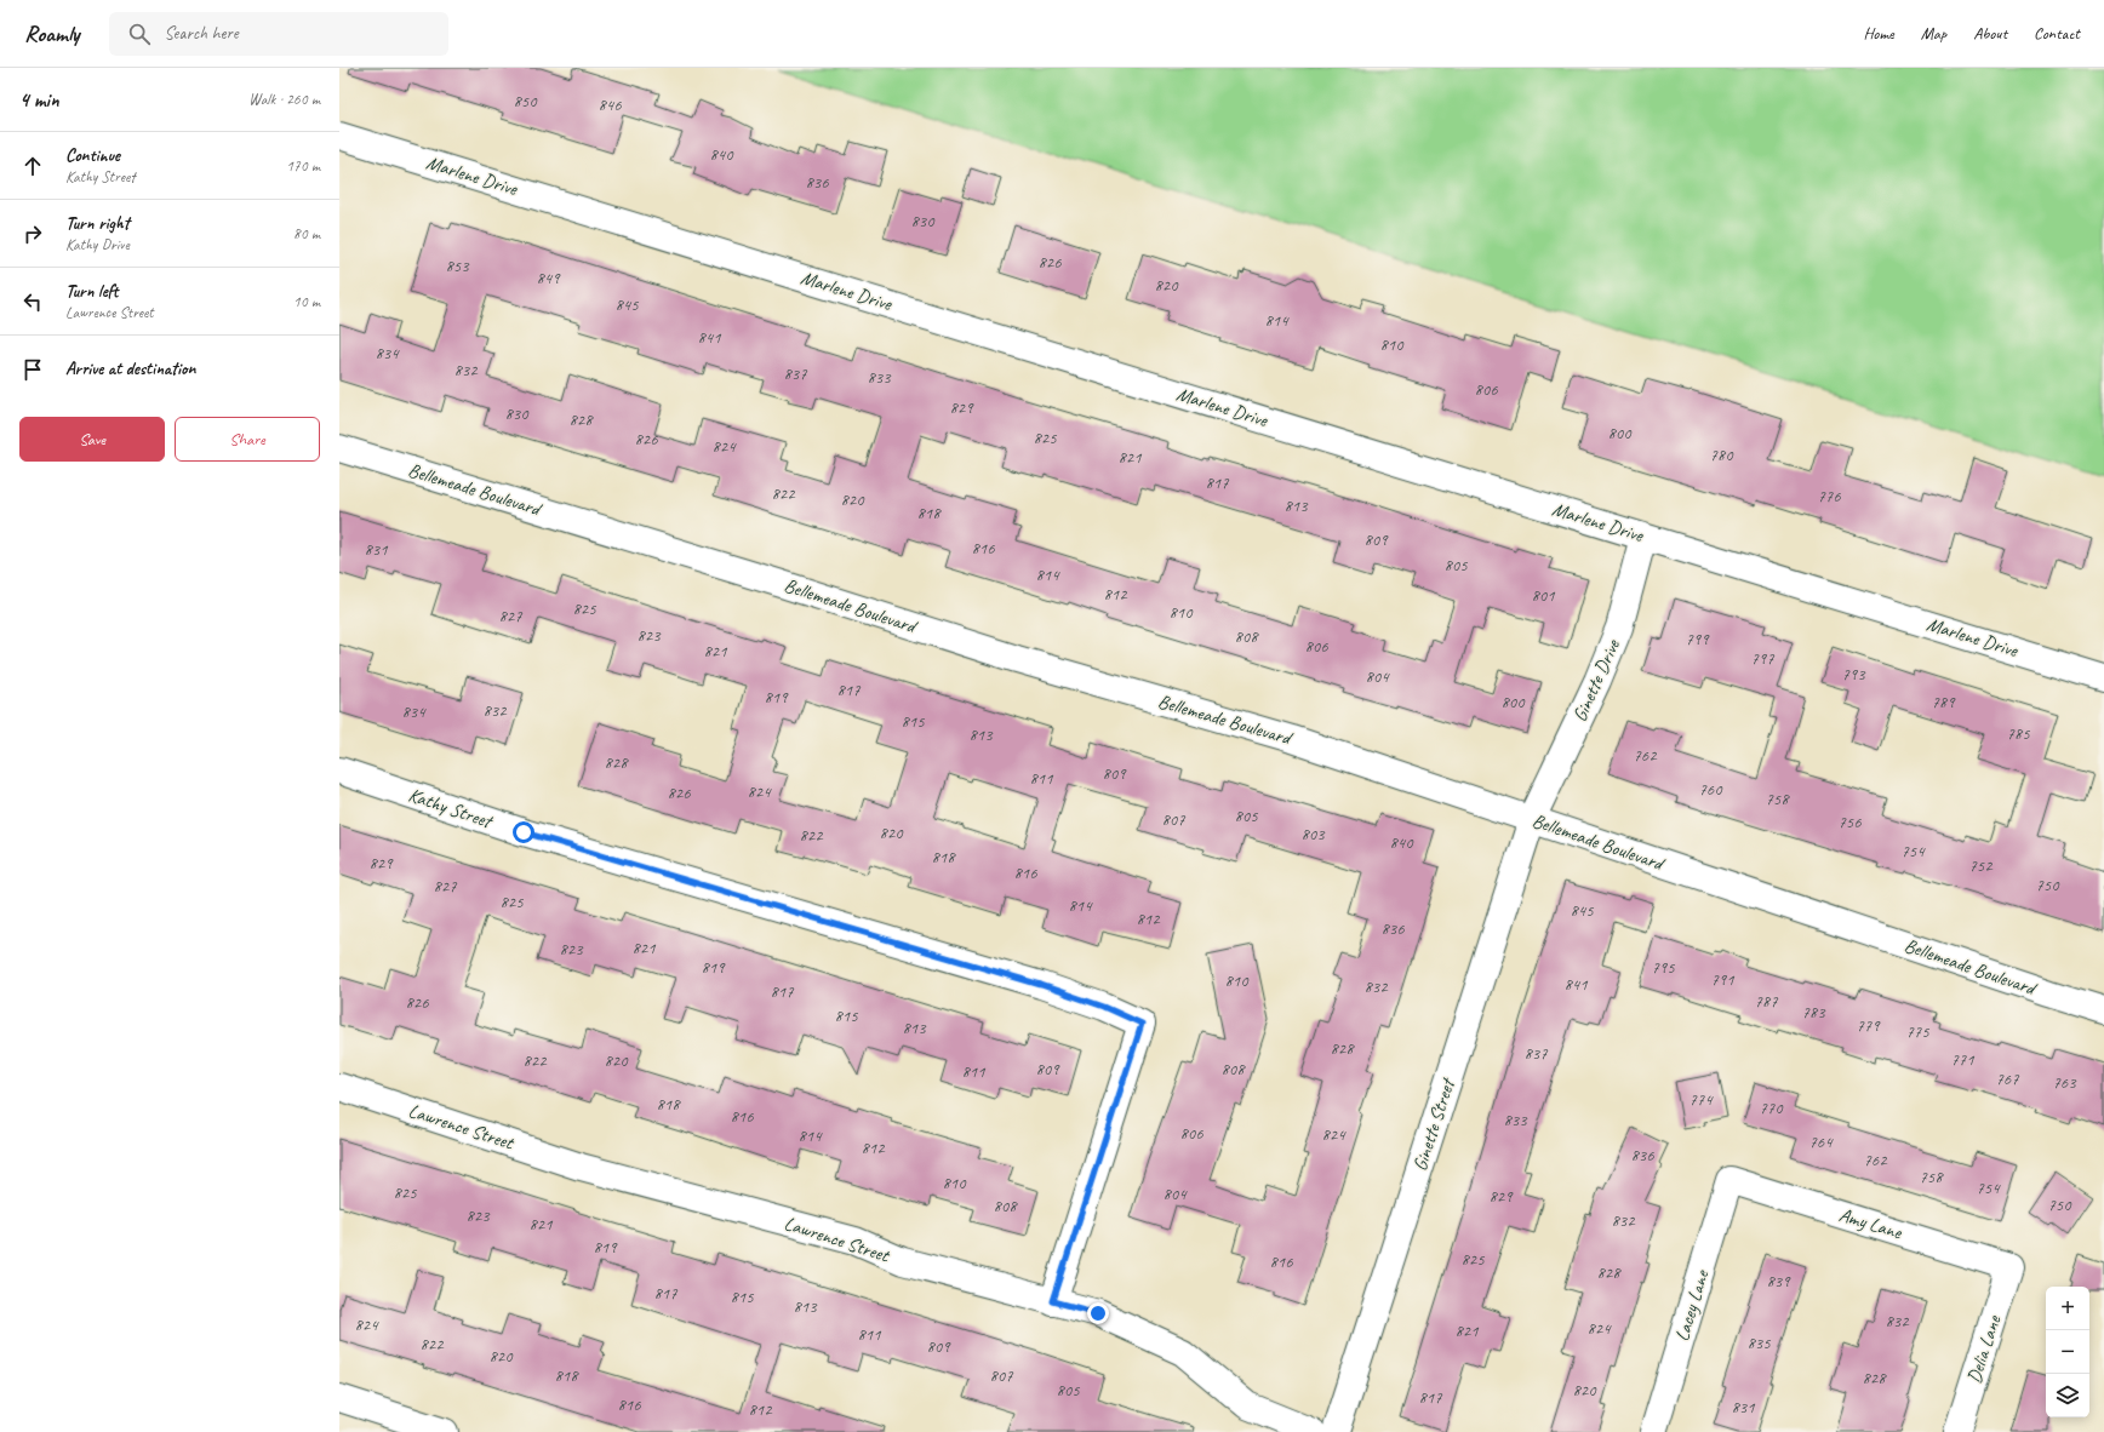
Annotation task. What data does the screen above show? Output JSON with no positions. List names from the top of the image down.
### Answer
{
  "streets": {
    "street": [
      "Marlene Drive",
      "Bellemeade Boulevard",
      "Ginette Drive",
      "Kathy Street",
      "Ginette Street",
      "Lawrence Street",
      "Amy Lane",
      "Lacey Lane",
      "Delia Lane"
    ]
  },
  "crossings": [
    ["Marlene Drive", "Ginette Drive"],
    ["Bellemeade Boulevard", "Ginette Drive"],
    ["Bellemeade Boulevard", "Ginette Street"],
    ["Ginette Drive", "Ginette Street"],
    ["Kathy Street", "Lawrence Street"],
    ["Amy Lane", "Lacey Lane"],
    ["Amy Lane", "Delia Lane"]
  ],
  "house_numbers": [
    "850",
    "846",
    "840",
    "836",
    "830",
    "826",
    "853",
    "849",
    "820",
    "845",
    "814",
    "841",
    "810",
    "834",
    "832",
    "837",
    "833",
    "806",
    "829",
    "830",
    "828",
    "800",
    "825",
    "826",
    "824",
    "780",
    "821",
    "817",
    "822",
    "776",
    "820",
    "813",
    "818",
    "809",
    "816",
    "831",
    "805",
    "814",
    "812",
    "801",
    "825",
    "810",
    "827",
    "823",
    "808",
    "799",
    "806",
    "821",
    "797",
    "793",
    "804",
    "817",
    "819",
    "800",
    "789",
    "832",
    "834",
    "815",
    "785",
    "813",
    "762",
    "828",
    "809",
    "811",
    "760",
    "824",
    "826",
    "758",
    "805",
    "807",
    "756",
    "820",
    "803",
    "822",
    "840",
    "754",
    "818",
    "829",
    "752",
    "816",
    "750",
    "827",
    "825",
    "814",
    "845",
    "812",
    "836",
    "821",
    "823",
    "819",
    "795",
    "791",
    "810",
    "841",
    "832",
    "817",
    "787",
    "826",
    "783",
    "815",
    "779",
    "813",
    "775",
    "828",
    "837",
    "771",
    "822",
    "820",
    "809",
    "808",
    "811",
    "767",
    "763",
    "774",
    "818",
    "770",
    "816",
    "833",
    "806",
    "824",
    "814",
    "764",
    "812",
    "836",
    "762",
    "758",
    "810",
    "754",
    "825",
    "804",
    "829",
    "750",
    "808",
    "823",
    "832",
    "821",
    "819",
    "825",
    "816",
    "828",
    "839",
    "817",
    "815",
    "813",
    "832",
    "824",
    "824",
    "821",
    "811",
    "835",
    "822",
    "809",
    "820",
    "818",
    "807",
    "828",
    "805",
    "820",
    "817",
    "816",
    "831",
    "812"
  ],
  "page": {
    "header": "Roamly",
    "search": "Search here",
    "nav": [
      "Home",
      "Map",
      "About",
      "Contact"
    ],
    "heading": ["4 min", "Walk · 260 m"],
    "list": [
      ["Continue", "Kathy Street", "170 m"],
      ["Turn right", "Kathy Drive", "80 m"],
      ["Turn left", "Lawrence Street", "10 m"],
      "Arrive at destination"
    ],
    "buttons": ["Save", "Share"],
    "map_buttons": ["+", "−"]
  }
}
